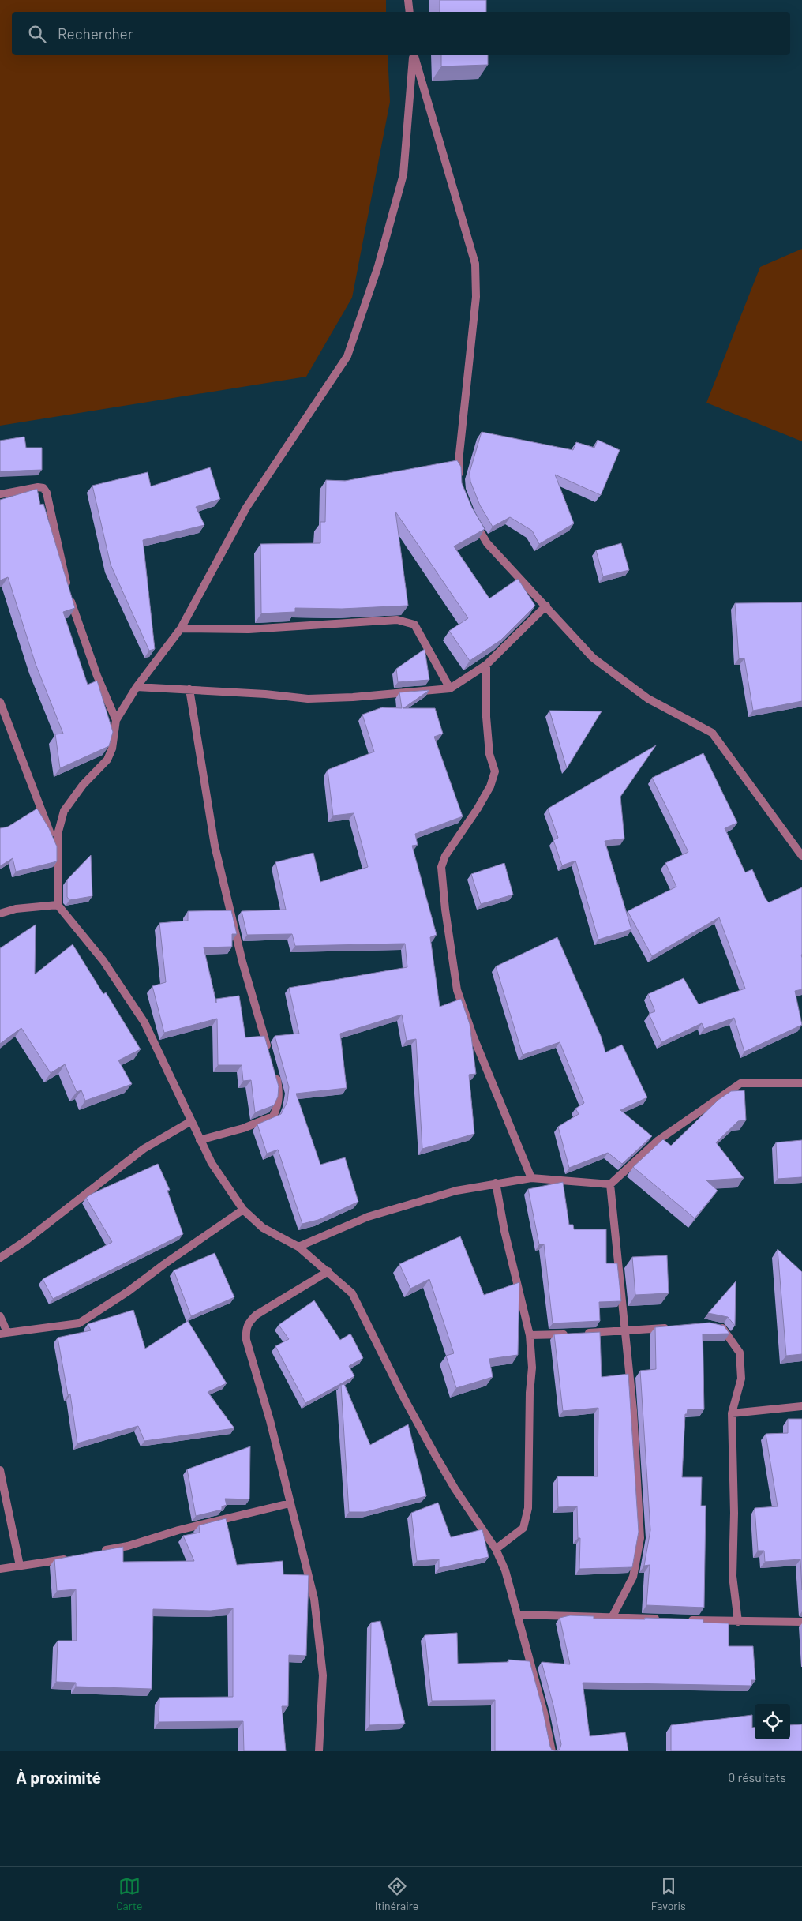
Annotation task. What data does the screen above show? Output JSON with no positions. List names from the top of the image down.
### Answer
{
  "page": {
    "search": "Rechercher",
    "heading": ["À proximité", "0 résultats"],
    "nav": ["Carte", "Itinéraire", "Favoris"]
  }
}
